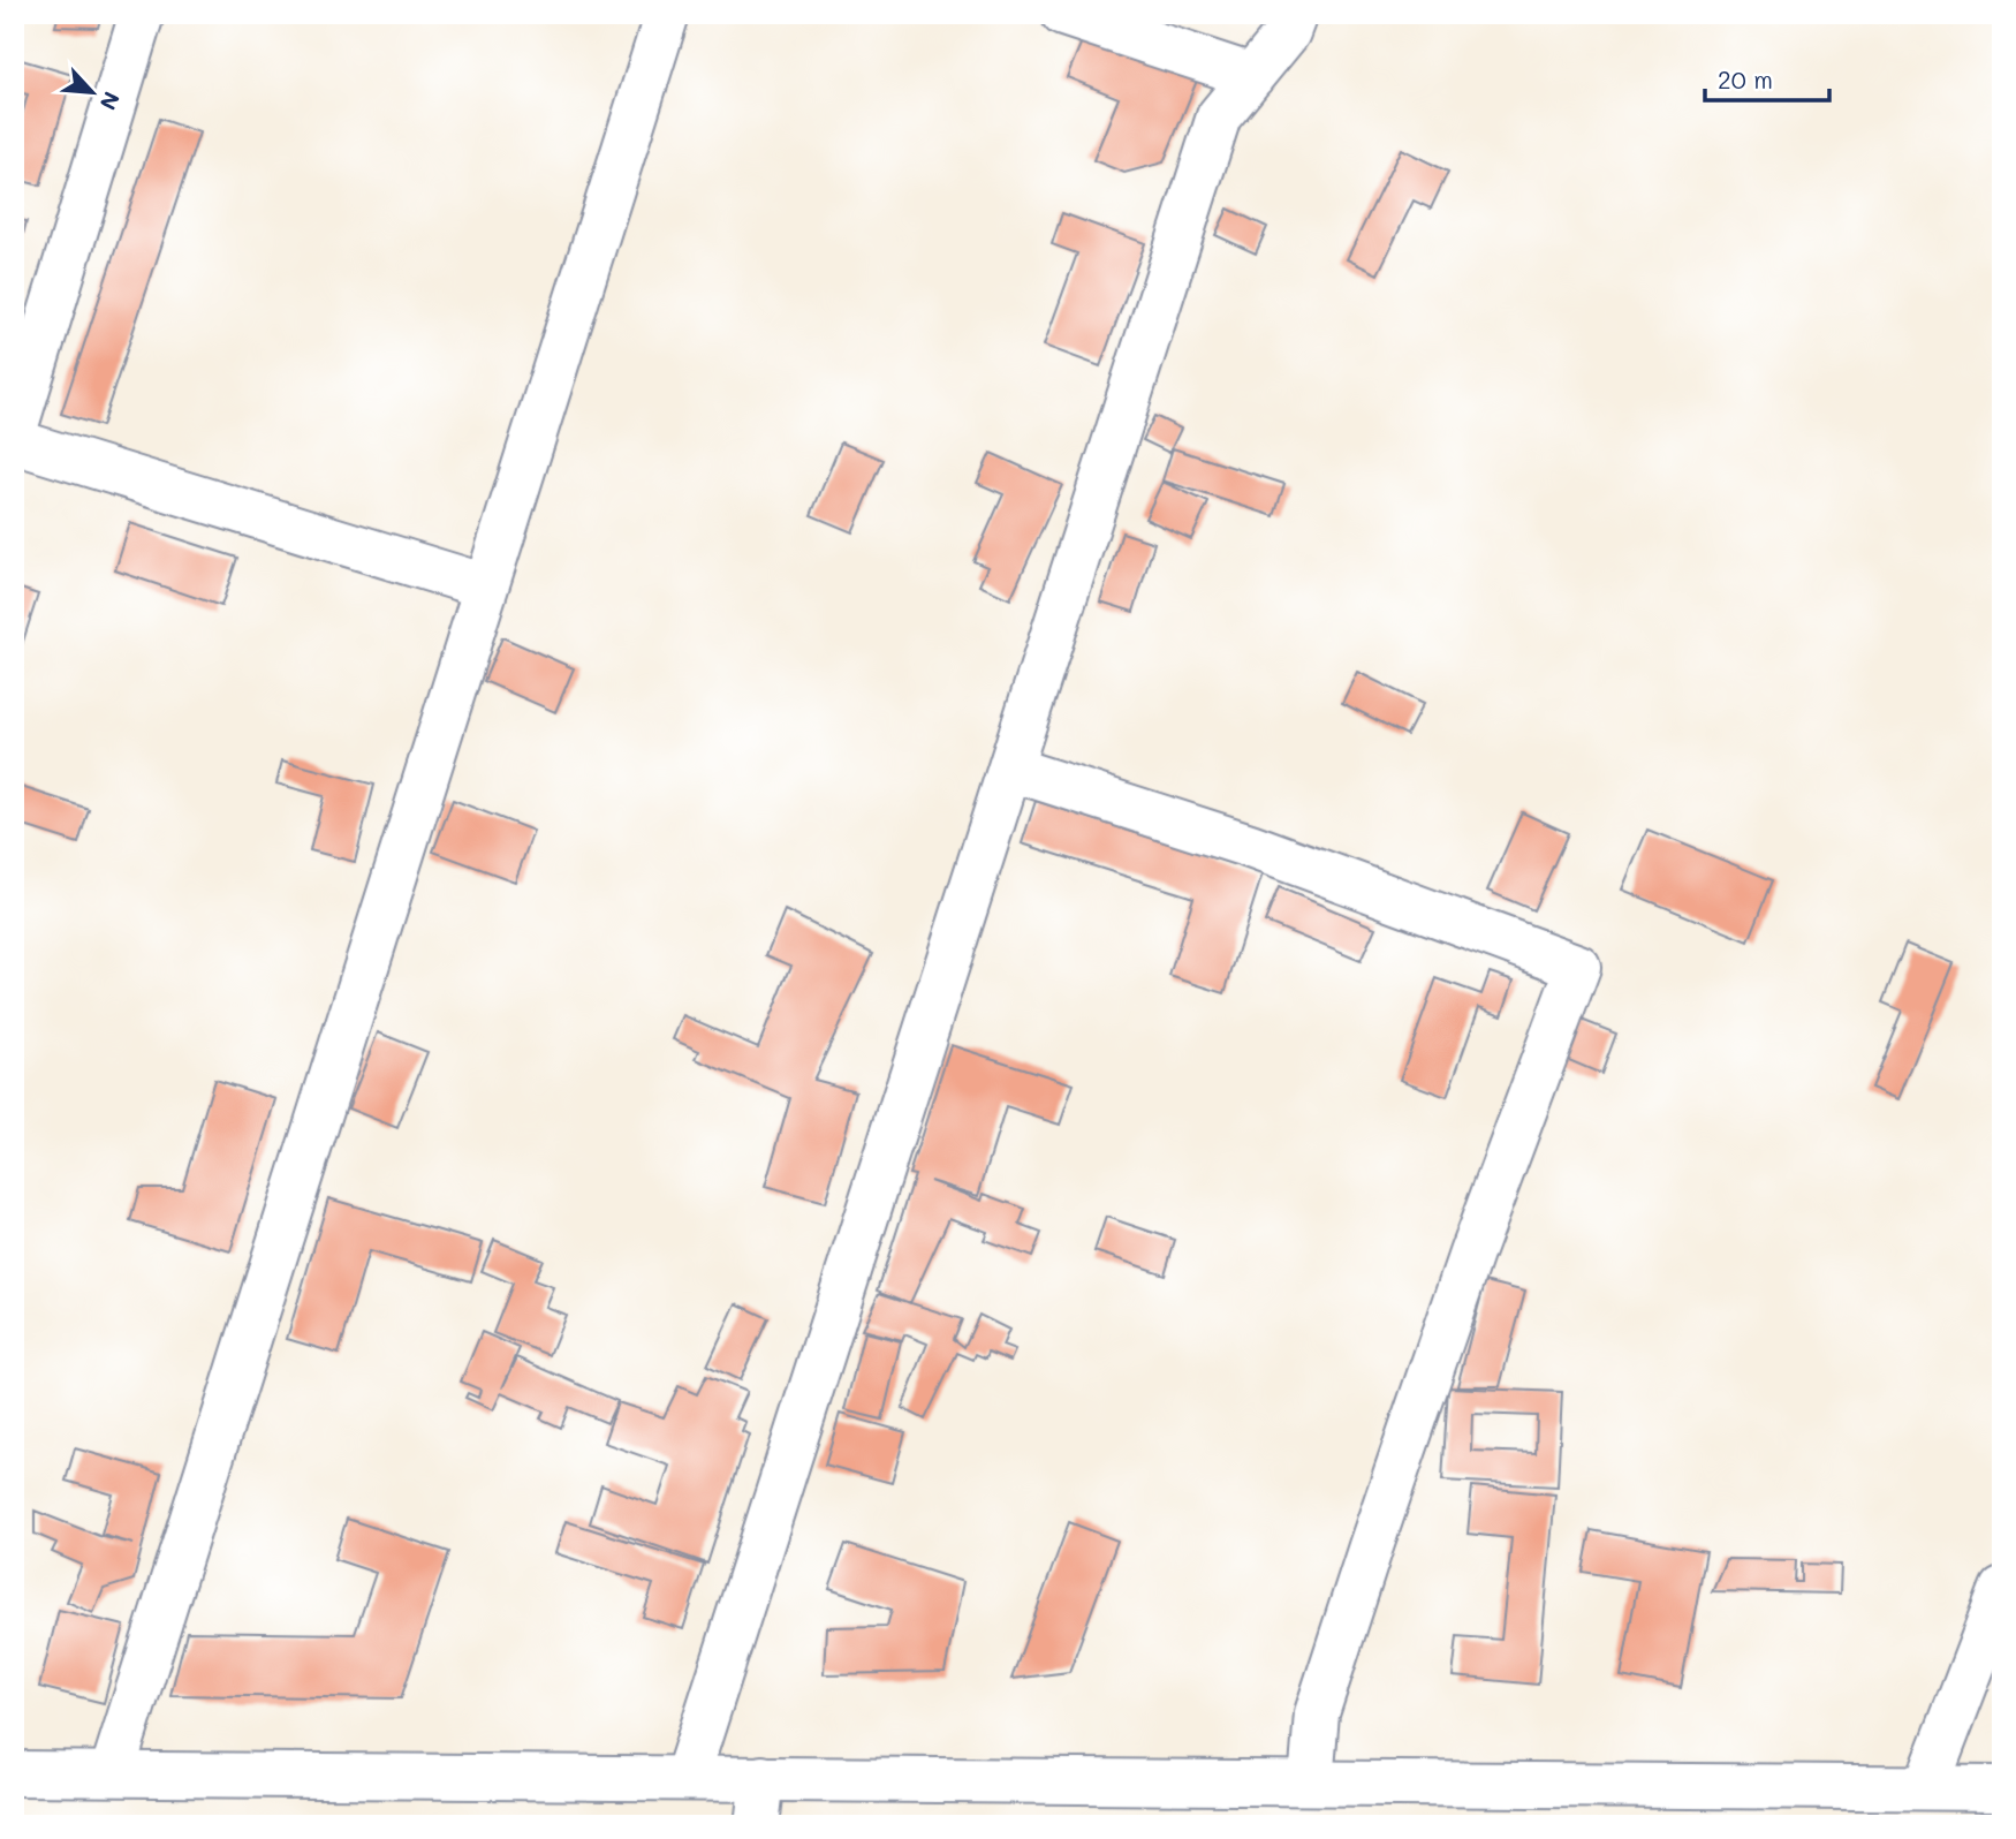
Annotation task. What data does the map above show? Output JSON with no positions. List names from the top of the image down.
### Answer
{
  "scale_bar": "20 m",
  "north": "bottom right"
}
